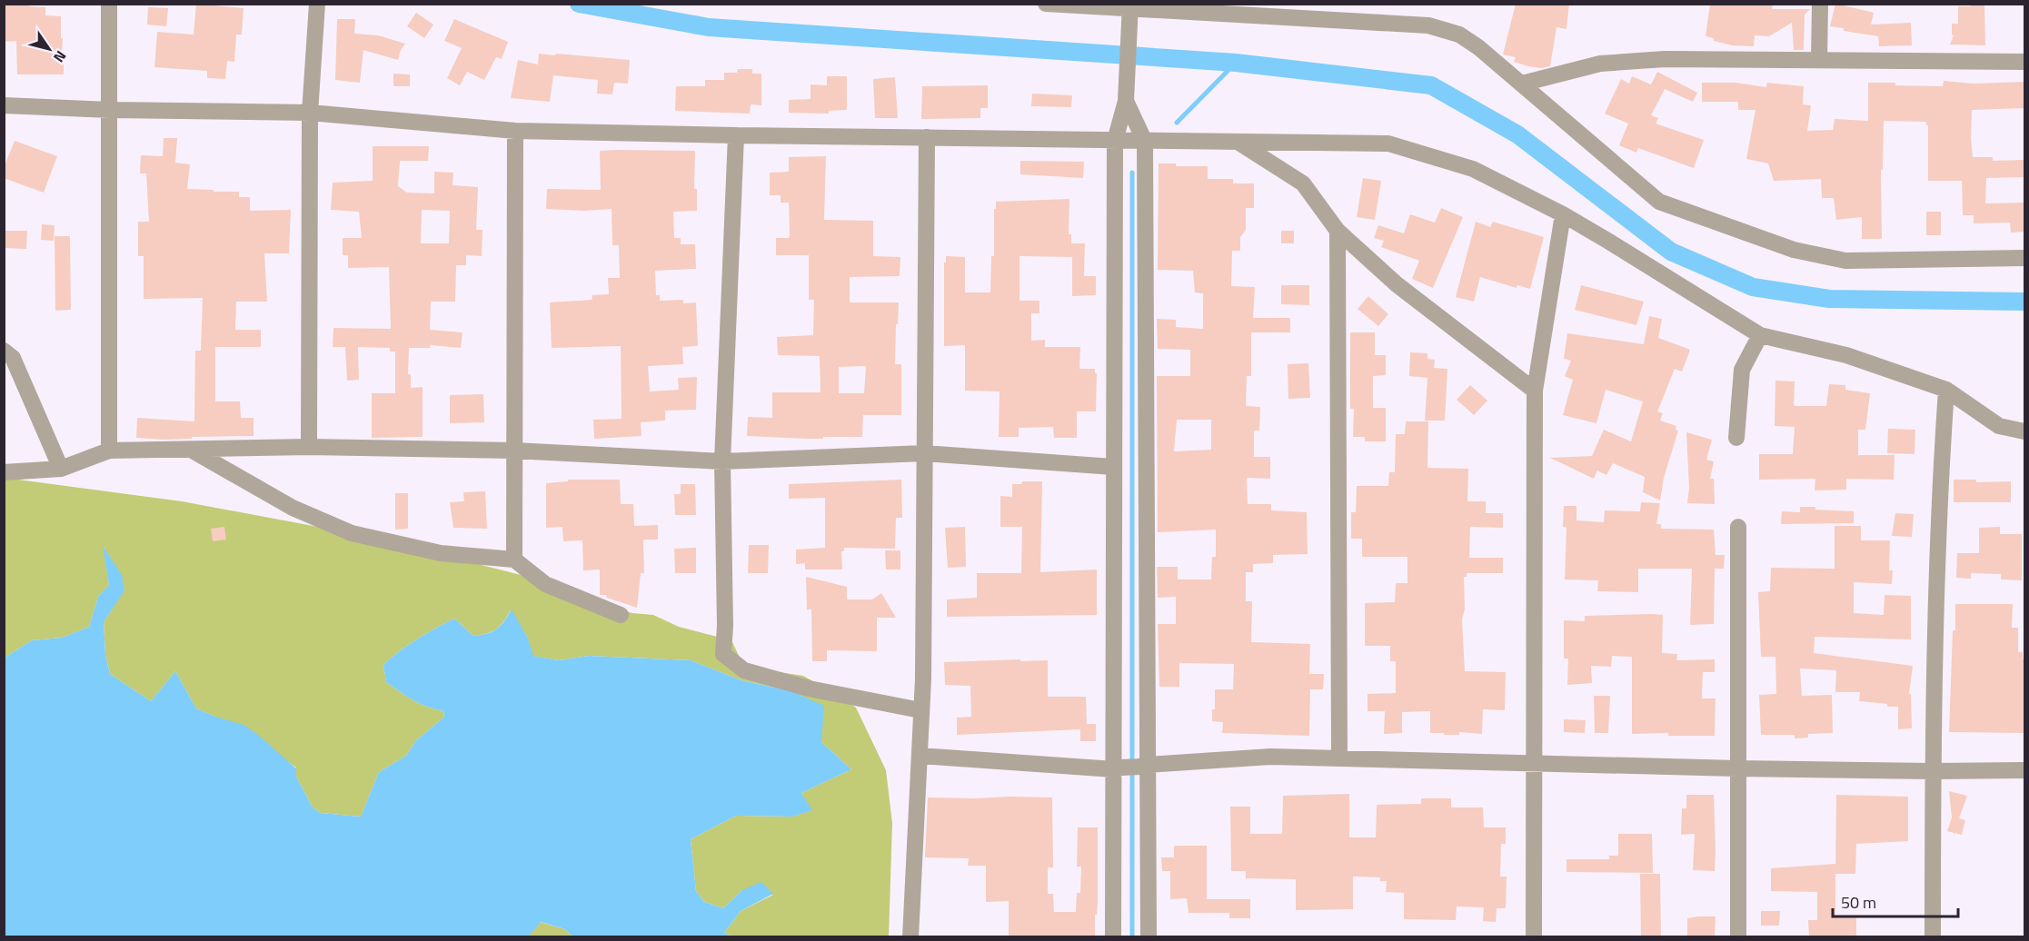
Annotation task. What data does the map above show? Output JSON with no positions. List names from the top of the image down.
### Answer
{
  "scale_bar": "50 m",
  "north": "bottom right"
}
